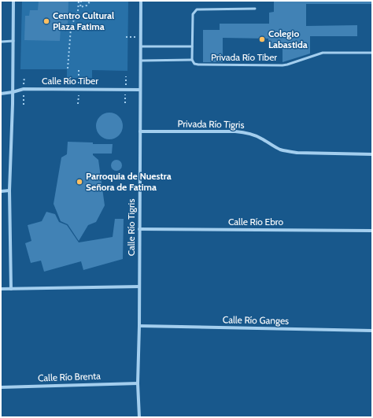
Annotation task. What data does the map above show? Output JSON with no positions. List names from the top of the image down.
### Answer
{
  "streets": {
    "street": [
      "Calle Río Tiber",
      "Privada Río Tigris",
      "Calle Río Ebro",
      "Calle Río Tigris",
      "Calle Río Ganges",
      "Calle Río Brenta"
    ],
    "lane": ["Privada Río Tiber"]
  },
  "crossings": [
    ["Privada Río Tiber", "Calle Río Tigris"],
    ["Calle Río Tiber", "Calle Río Tigris"],
    ["Privada Río Tigris", "Calle Río Tigris"],
    ["Calle Río Ebro", "Calle Río Tigris"],
    ["Calle Río Tigris", "Calle Río Ganges"],
    ["Calle Río Tigris", "Calle Río Brenta"]
  ],
  "places": ["Centro Cultural Plaza Fatima", "Colegio Labastida", "Parroquia de Nuestra Señora de Fatima"]
}
